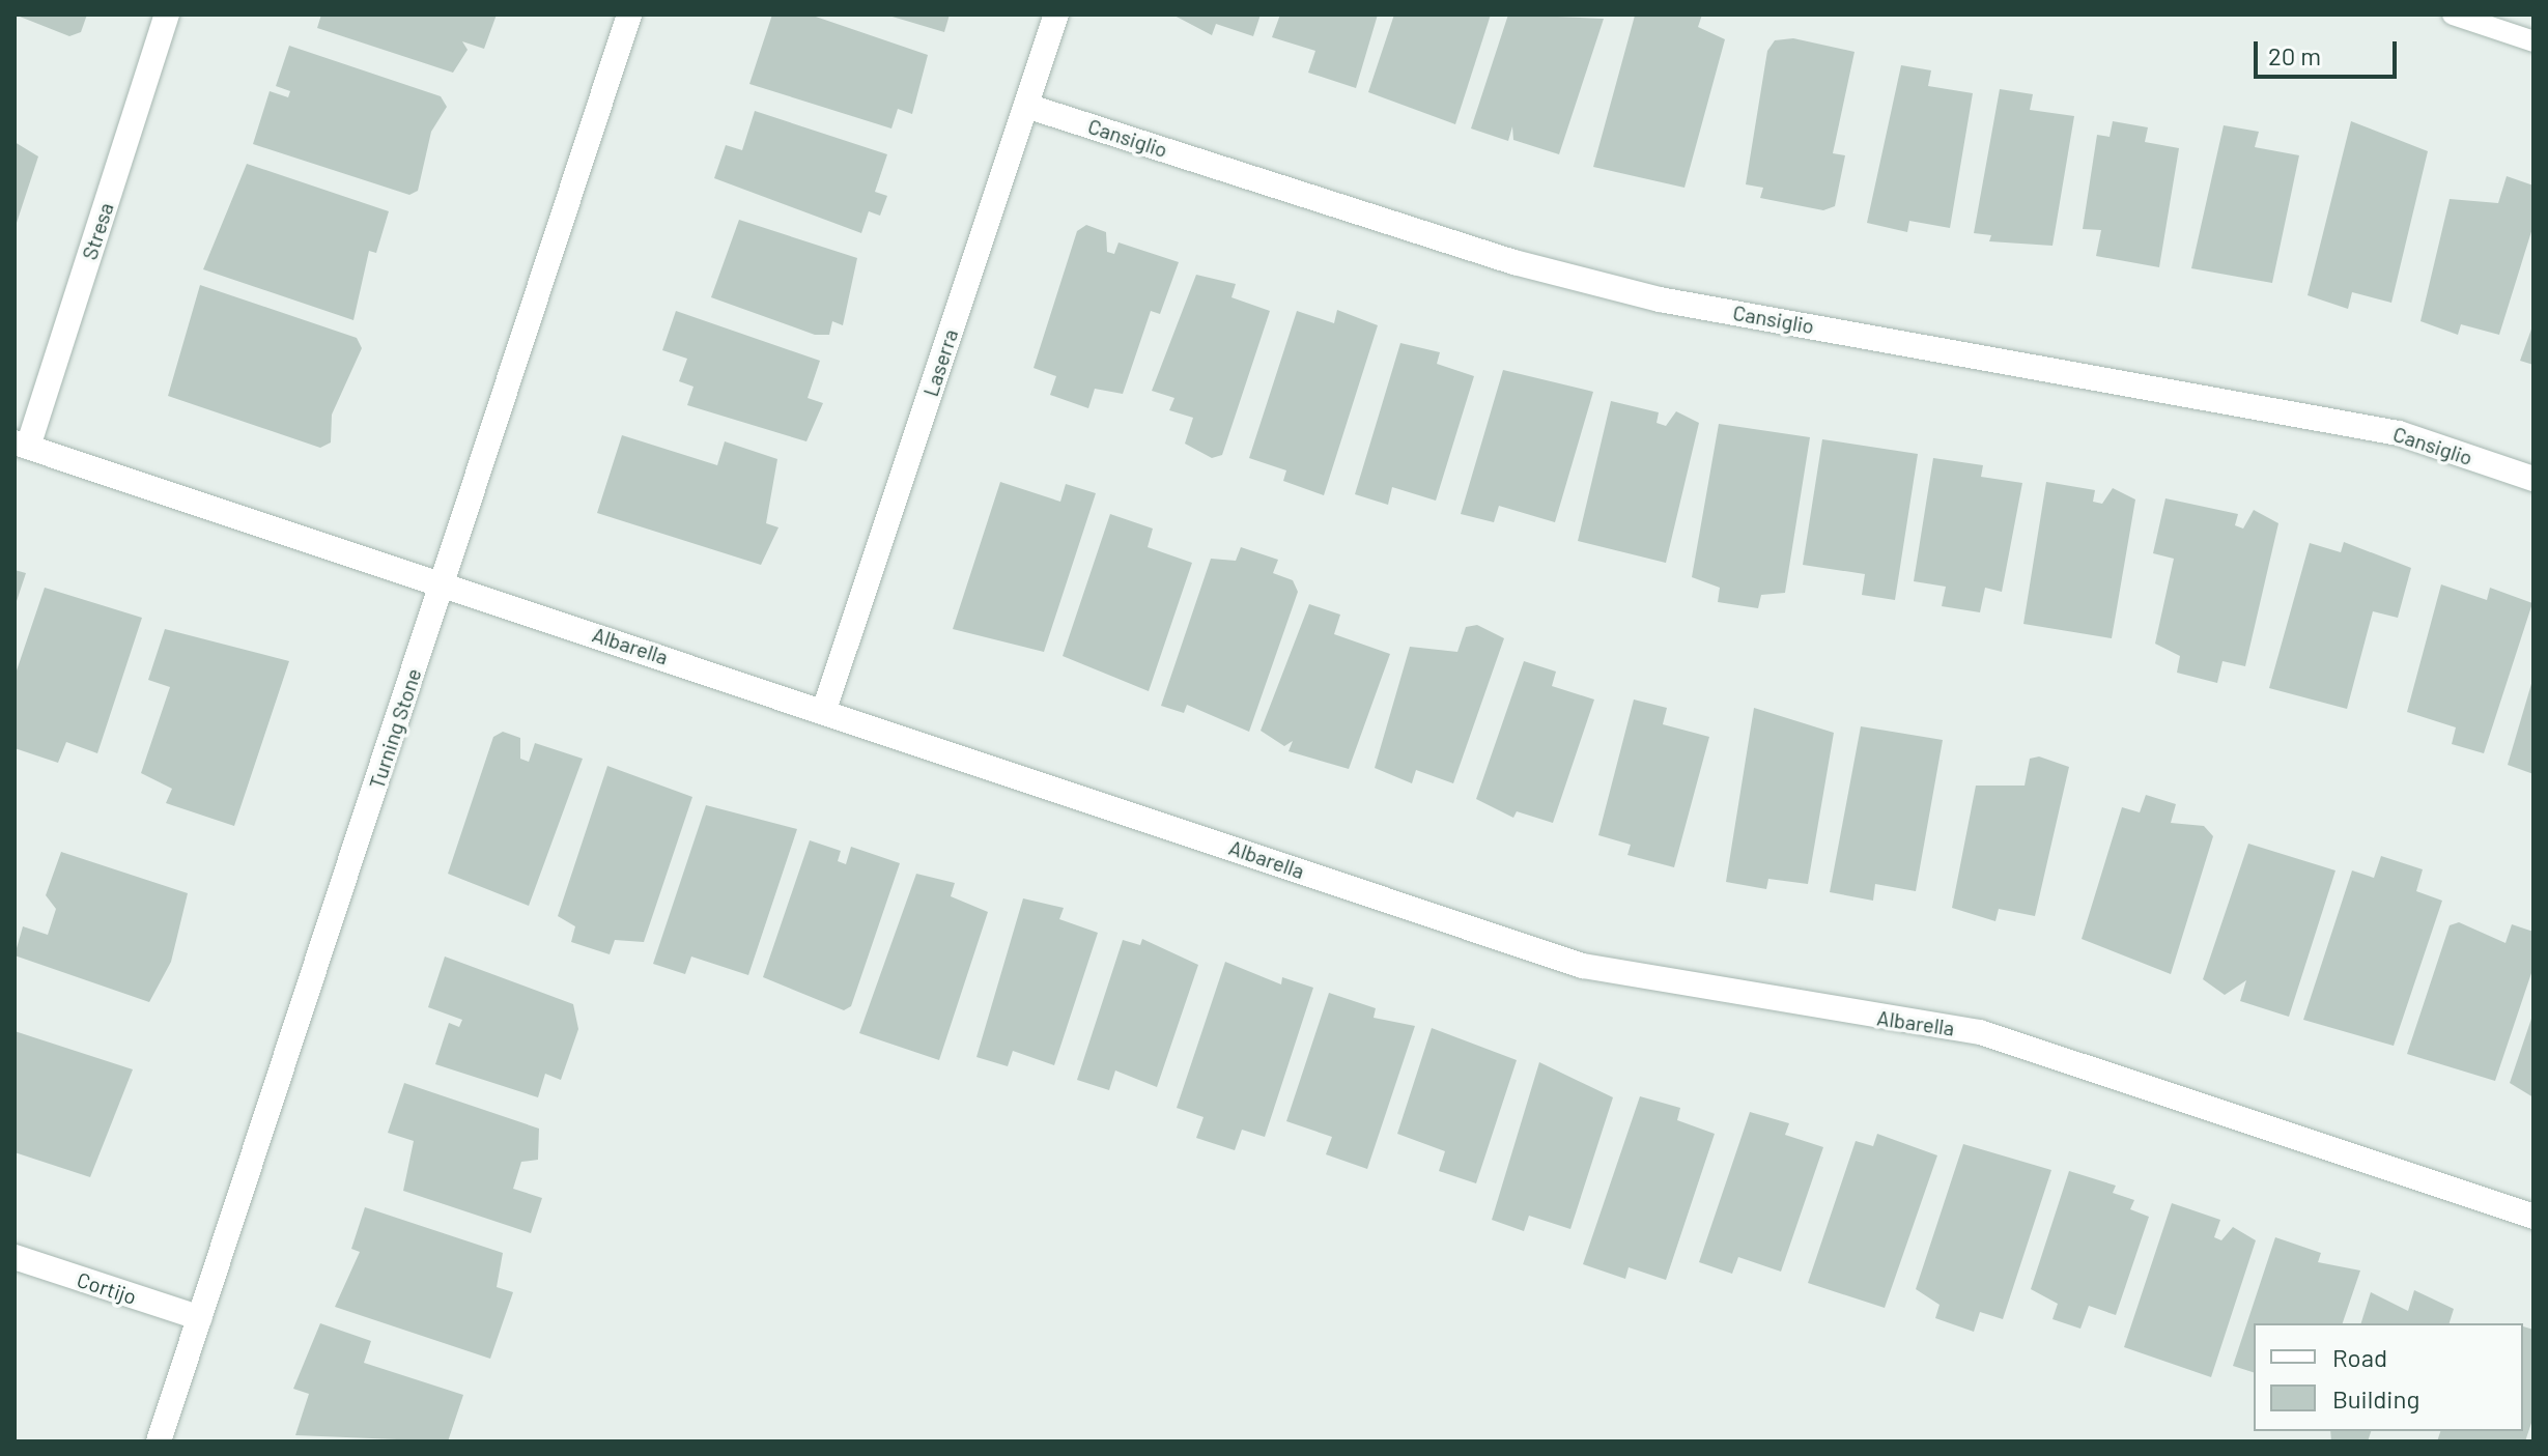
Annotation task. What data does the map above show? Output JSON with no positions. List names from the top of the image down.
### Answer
{
  "streets": {
    "street": [
      "Cansiglio",
      "Stresa",
      "Laserra",
      "Albarella",
      "Turning Stone",
      "Cortijo"
    ]
  },
  "crossings": [
    ["Cansiglio", "Laserra"],
    ["Stresa", "Albarella"],
    ["Laserra", "Albarella"],
    ["Albarella", "Turning Stone"],
    ["Turning Stone", "Cortijo"]
  ],
  "legend": ["Road", "Building"],
  "scale_bar": "20 m"
}
